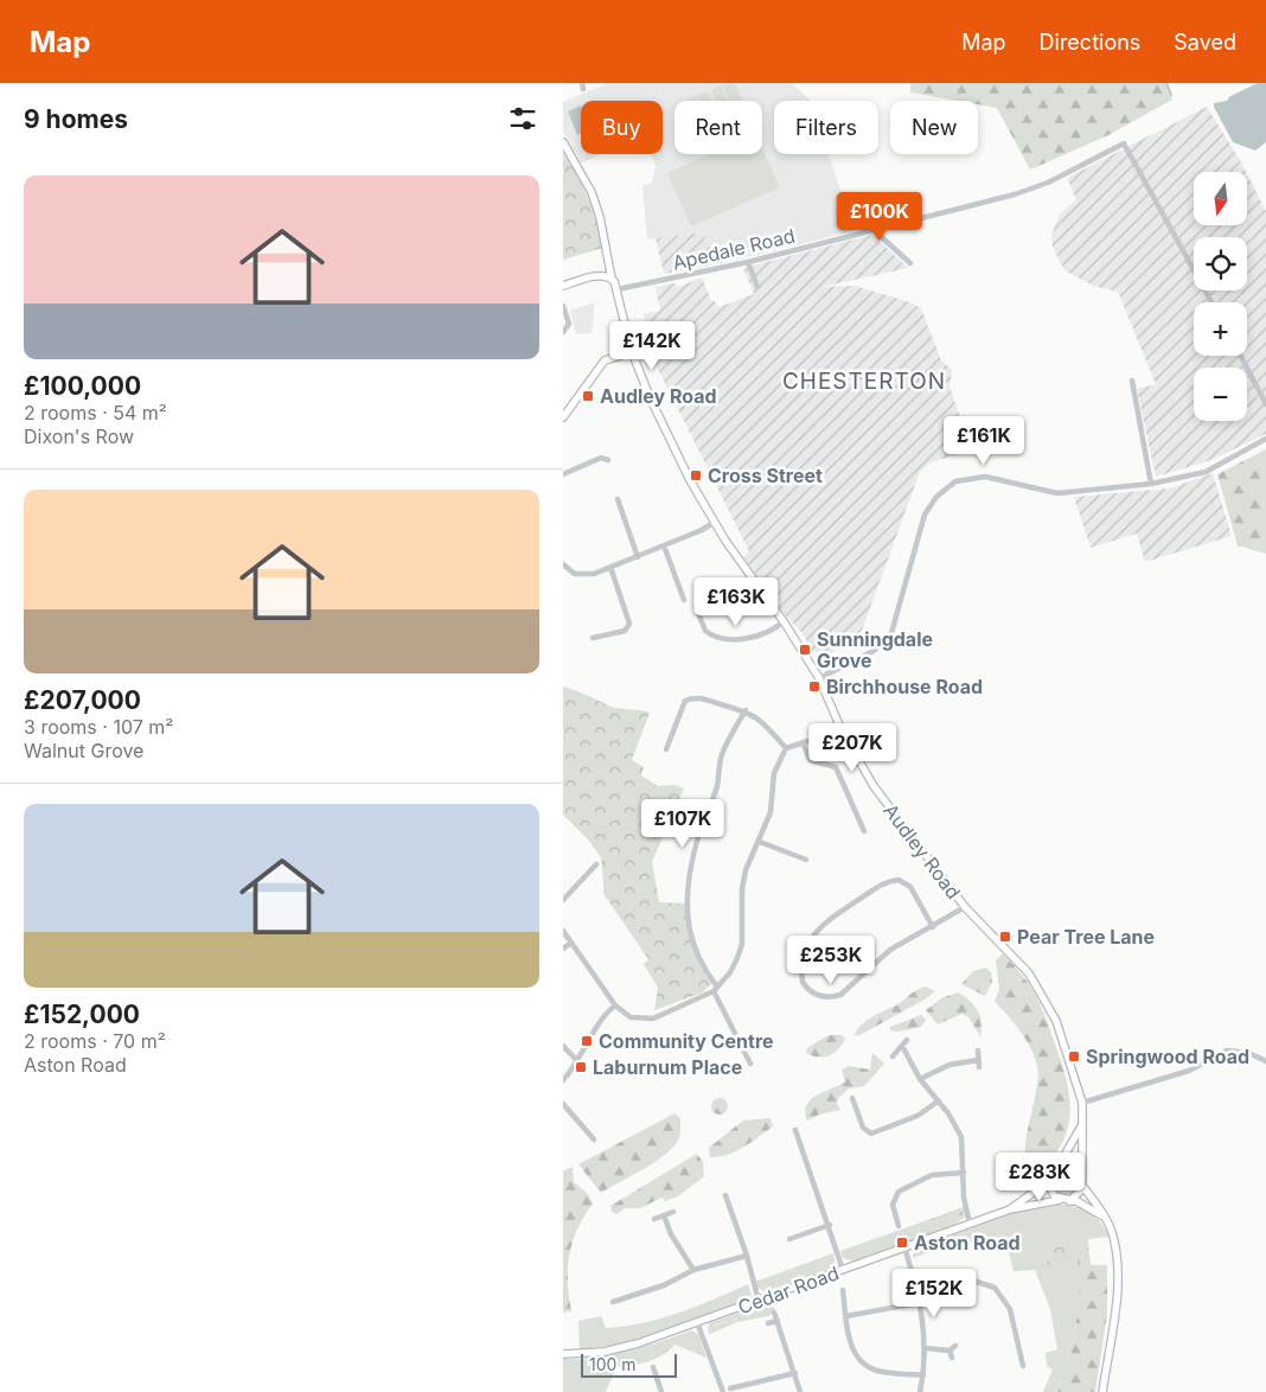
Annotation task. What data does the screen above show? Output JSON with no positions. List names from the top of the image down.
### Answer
{
  "streets": {
    "main road": ["Audley Road", "Cedar Road"],
    "street": ["Apedale Road"]
  },
  "crossings": [
    ["Apedale Road", "Audley Road"]
  ],
  "districts": ["CHESTERTON"],
  "places": {
    "transit": [
      "Audley Road",
      "Cross Street",
      "Sunningdale Grove",
      "Birchhouse Road",
      "Pear Tree Lane",
      "Community Centre",
      "Springwood Road",
      "Laburnum Place",
      "Aston Road"
    ]
  },
  "scale_bar": "100 m",
  "north": "bottom",
  "page": {
    "header": "Map",
    "nav": ["Map", "Directions", "Saved"],
    "heading": "9 homes",
    "chip": [
      "Buy",
      "Rent",
      "Filters",
      "New"
    ],
    "list": [
      {
        "name": "£100,000",
        "note": "2 rooms · 54 m² · Dixon's Row"
      },
      {
        "name": "£207,000",
        "note": "3 rooms · 107 m² · Walnut Grove"
      },
      {
        "name": "£152,000",
        "note": "2 rooms · 70 m² · Aston Road"
      }
    ],
    "map_buttons": ["+", "−"],
    "price": [
      "£100K",
      "£142K",
      "£161K",
      "£163K",
      "£207K",
      "£107K",
      "£253K",
      "£283K",
      "£152K"
    ],
    "scale": "100 m"
  }
}
